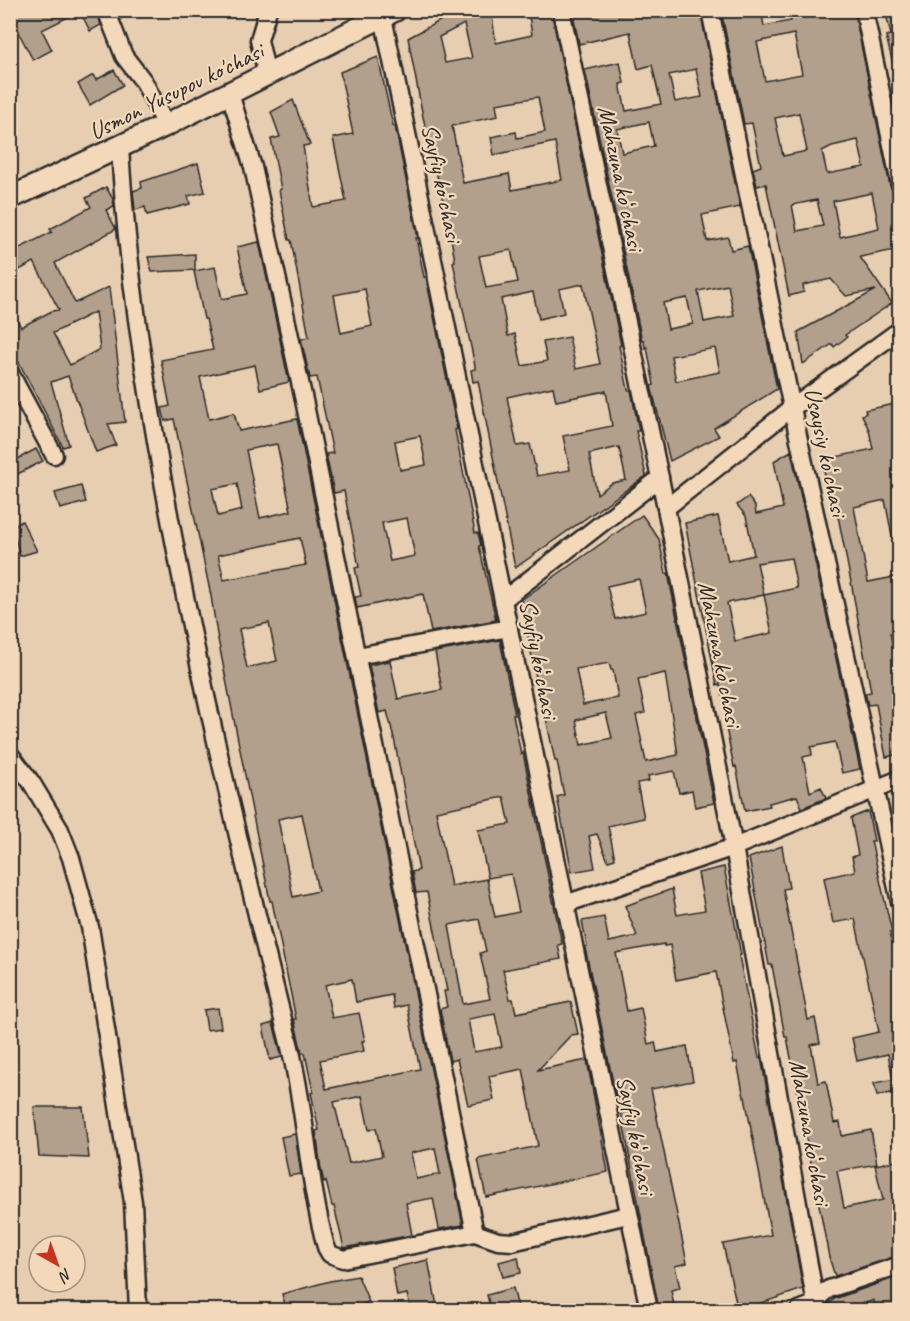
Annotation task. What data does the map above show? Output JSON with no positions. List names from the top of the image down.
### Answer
{
  "streets": {
    "main road": ["Usmon Yusupov ko'chasi"],
    "street": ["Mahzuna koʻchasi", "Sayfiy koʻchasi", "Usaysiy koʻchasi"]
  },
  "crossings": [
    ["Usmon Yusupov ko'chasi", "Sayfiy koʻchasi"]
  ],
  "north": "bottom right"
}
